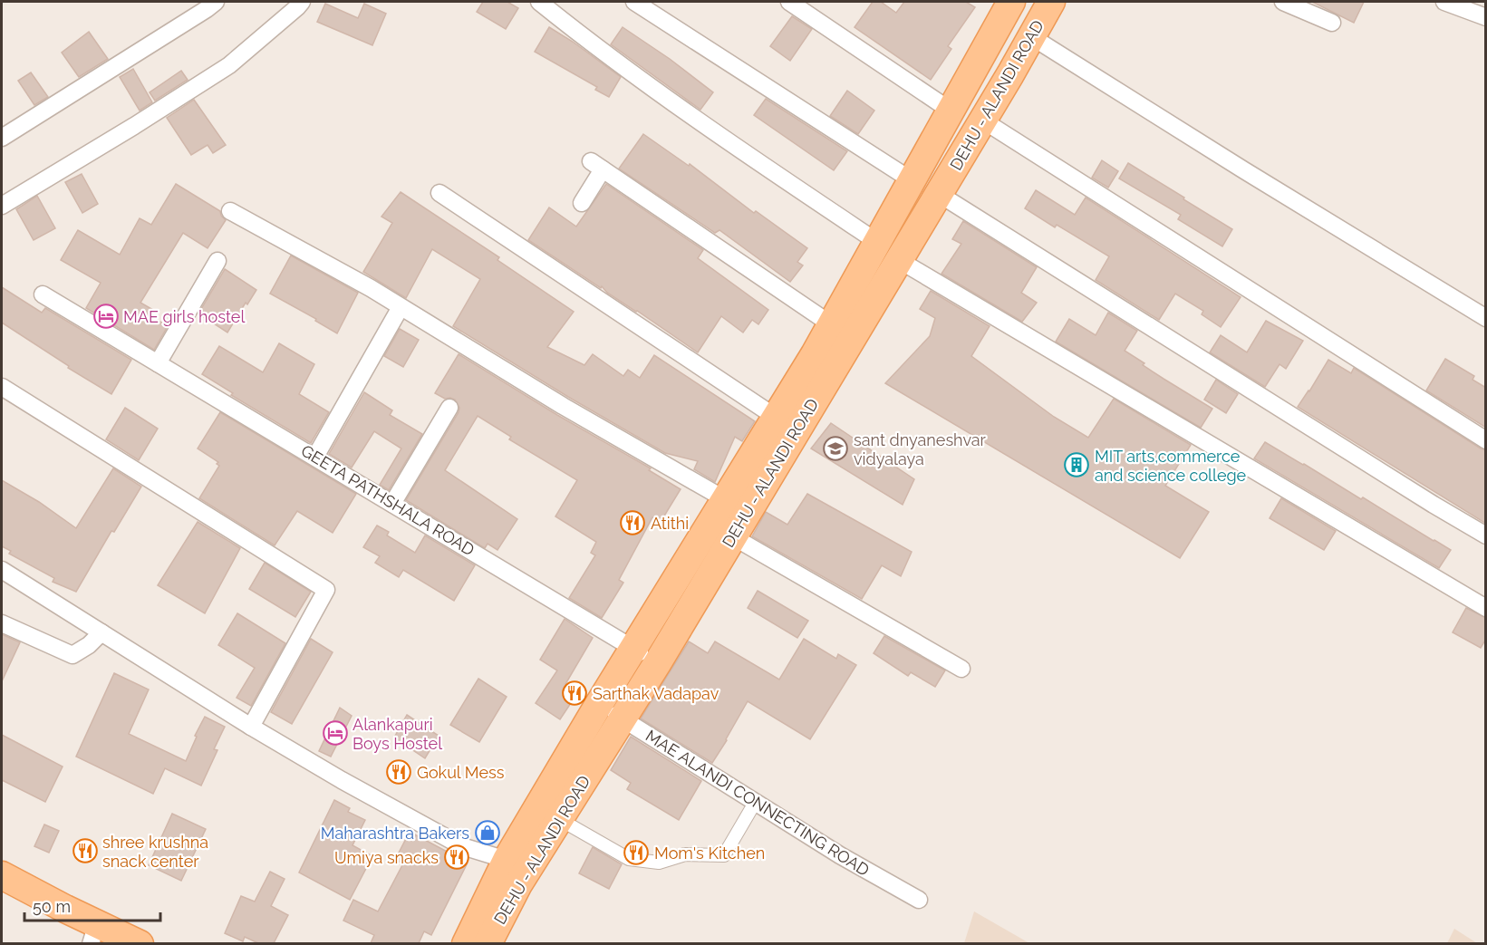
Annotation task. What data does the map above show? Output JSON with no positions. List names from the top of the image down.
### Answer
{
  "streets": {
    "main road": ["DEHU - ALANDI ROAD"],
    "street": ["GEETA PATHSHALA ROAD", "MAE ALANDI CONNECTING ROAD"]
  },
  "crossings": [
    ["DEHU - ALANDI ROAD", "GEETA PATHSHALA ROAD"],
    ["DEHU - ALANDI ROAD", "MAE ALANDI CONNECTING ROAD"]
  ],
  "places": {
    "hotel": ["MAE girls hostel", "Alankapuri Boys Hostel"],
    "school or university": ["sant dnyaneshvar vidyalaya"],
    "building": ["MIT arts,commerce and science college"],
    "restaurant": [
      "Atithi",
      "Sarthak Vadapav",
      "Gokul Mess",
      "shree krushna snack center",
      "Mom's Kitchen",
      "Umiya snacks"
    ],
    "shop": ["Maharashtra Bakers"]
  },
  "scale_bar": "50 m"
}
